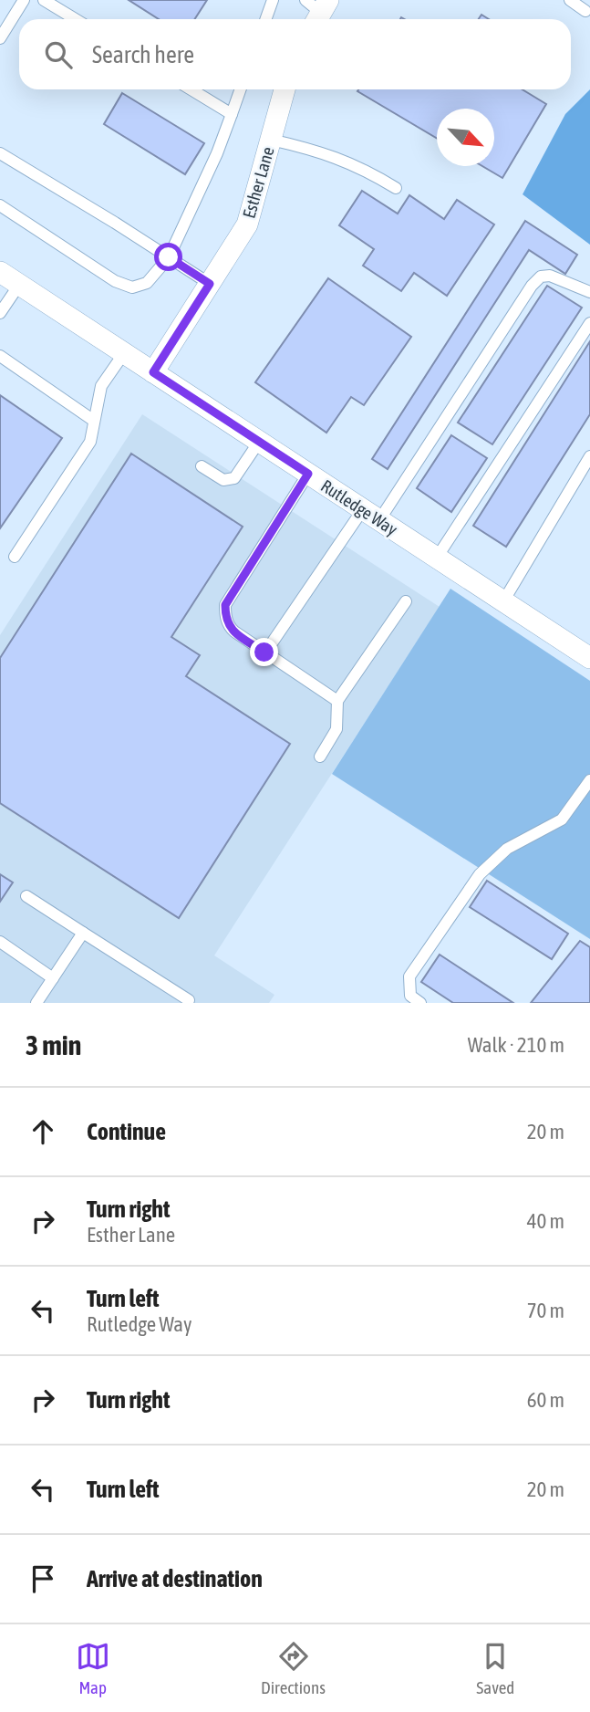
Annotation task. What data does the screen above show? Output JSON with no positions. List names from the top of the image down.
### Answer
{
  "streets": {
    "street": ["Esther Lane", "Rutledge Way"]
  },
  "crossings": [
    ["Esther Lane", "Rutledge Way"]
  ],
  "north": "bottom right",
  "page": {
    "search": "Search here",
    "heading": ["3 min", "Walk · 210 m"],
    "list": [
      ["Continue", "20 m"],
      ["Turn right", "Esther Lane", "40 m"],
      ["Turn left", "Rutledge Way", "70 m"],
      ["Turn right", "60 m"],
      ["Turn left", "20 m"],
      "Arrive at destination"
    ],
    "nav": ["Map", "Directions", "Saved"]
  }
}
